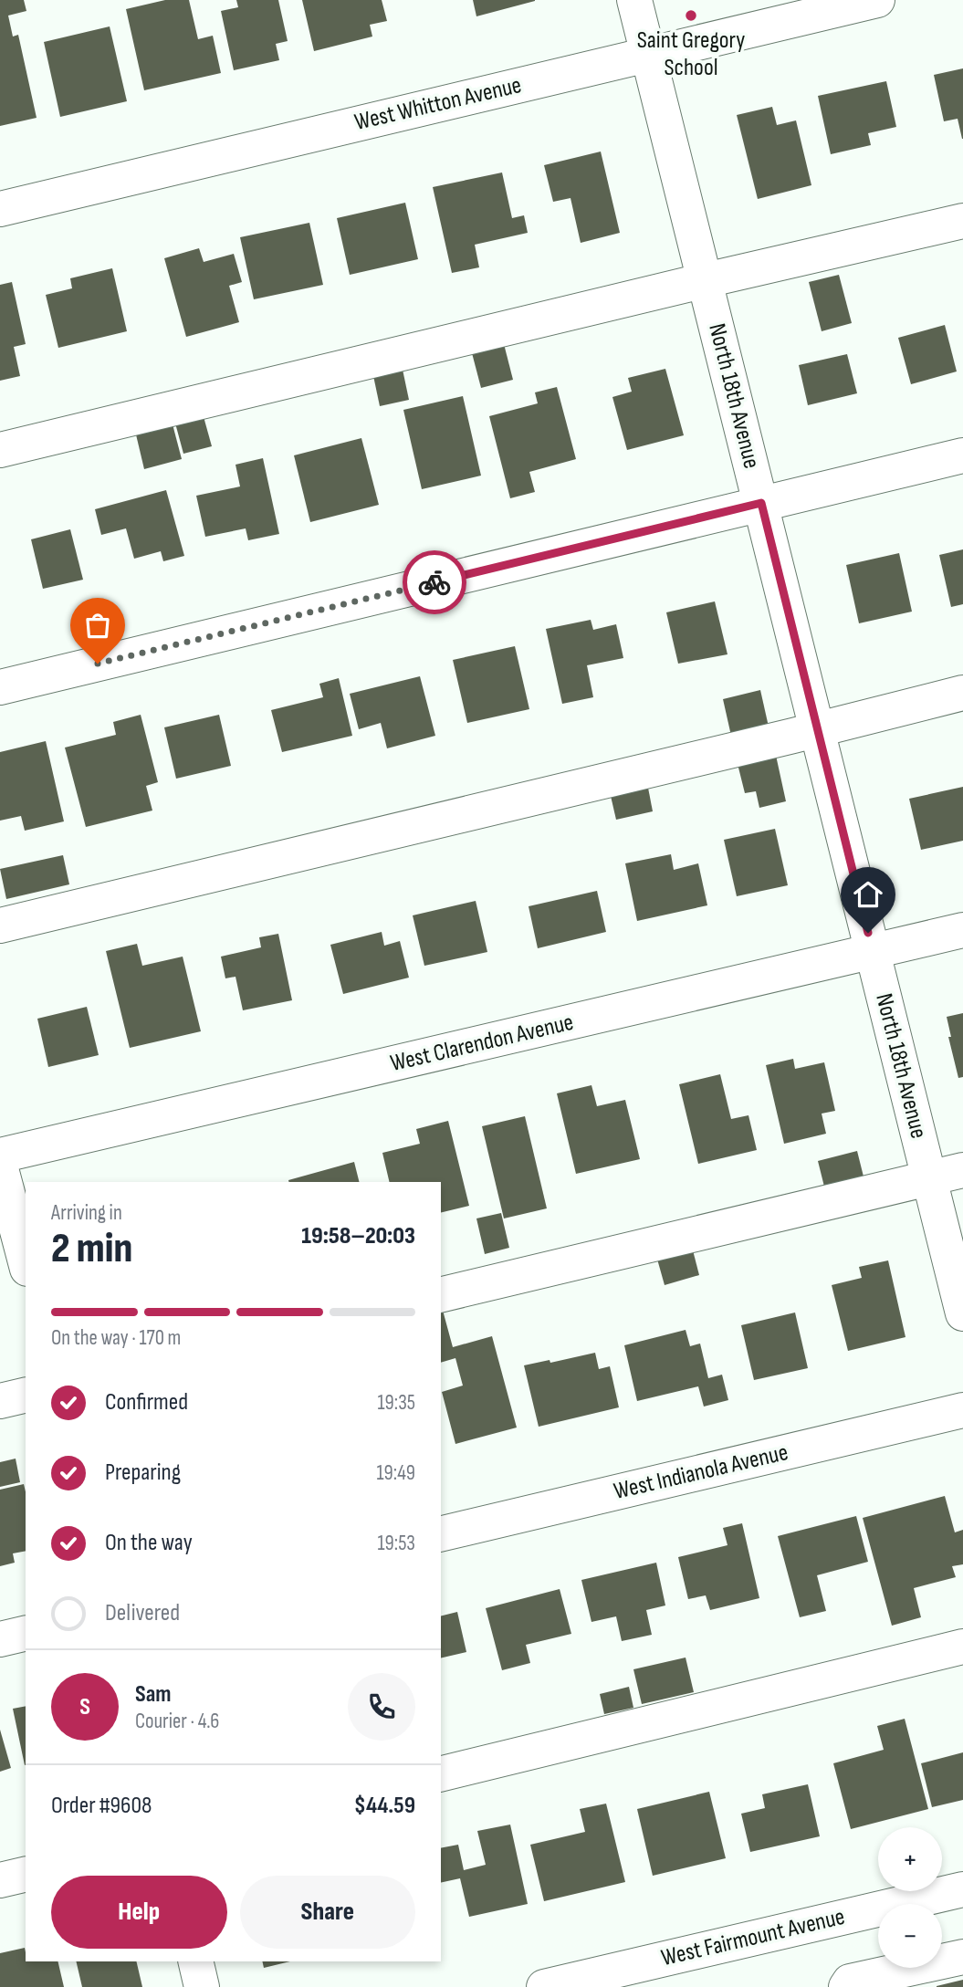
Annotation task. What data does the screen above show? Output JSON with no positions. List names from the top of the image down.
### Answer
{
  "streets": {
    "street": [
      "West Whitton Avenue",
      "North 18th Avenue",
      "West Clarendon Avenue",
      "West Indianola Avenue",
      "West Fairmount Avenue"
    ]
  },
  "crossings": [
    ["West Whitton Avenue", "North 18th Avenue"],
    ["North 18th Avenue", "West Clarendon Avenue"]
  ],
  "places": ["Saint Gregory School"],
  "page": {
    "heading": ["2 min", "Arriving in", "19:58–20:03"],
    "panel": [
      "Sam",
      "Courier · 4.6",
      "Order #9608",
      "$44.59"
    ],
    "bar": "On the way · 170 m",
    "list": [
      ["Confirmed", "19:35"],
      ["Preparing", "19:49"],
      ["On the way", "19:53"],
      "Delivered"
    ],
    "round": "S",
    "map_buttons": ["+", "−"],
    "buttons": ["Help", "Share"]
  }
}
